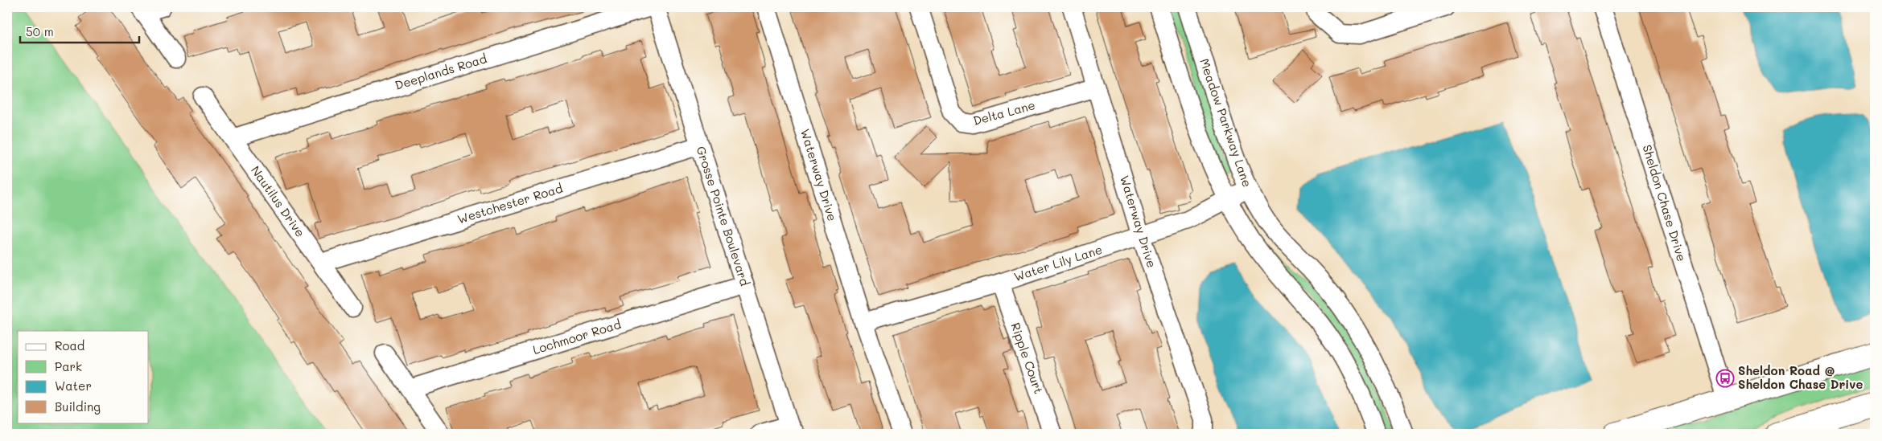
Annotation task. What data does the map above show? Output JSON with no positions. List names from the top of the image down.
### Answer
{
  "streets": {
    "street": [
      "Deeplands Road",
      "Delta Lane",
      "Meadow Parkway Lane",
      "Waterway Drive",
      "Nautilus Drive",
      "Sheldon Chase Drive",
      "Westchester Road",
      "Grosse Pointe Boulevard",
      "Water Lily Lane",
      "Lochmoor Road",
      "Ripple Court"
    ]
  },
  "crossings": [
    ["Deeplands Road", "Nautilus Drive"],
    ["Delta Lane", "Waterway Drive"],
    ["Meadow Parkway Lane", "Water Lily Lane"],
    ["Waterway Drive", "Water Lily Lane"],
    ["Nautilus Drive", "Westchester Road"],
    ["Westchester Road", "Grosse Pointe Boulevard"],
    ["Grosse Pointe Boulevard", "Lochmoor Road"],
    ["Water Lily Lane", "Ripple Court"]
  ],
  "places": {
    "bus stop": ["Sheldon Road @ Sheldon Chase Drive"]
  },
  "legend": [
    "Road",
    "Park",
    "Water",
    "Building"
  ],
  "scale_bar": "50 m"
}
